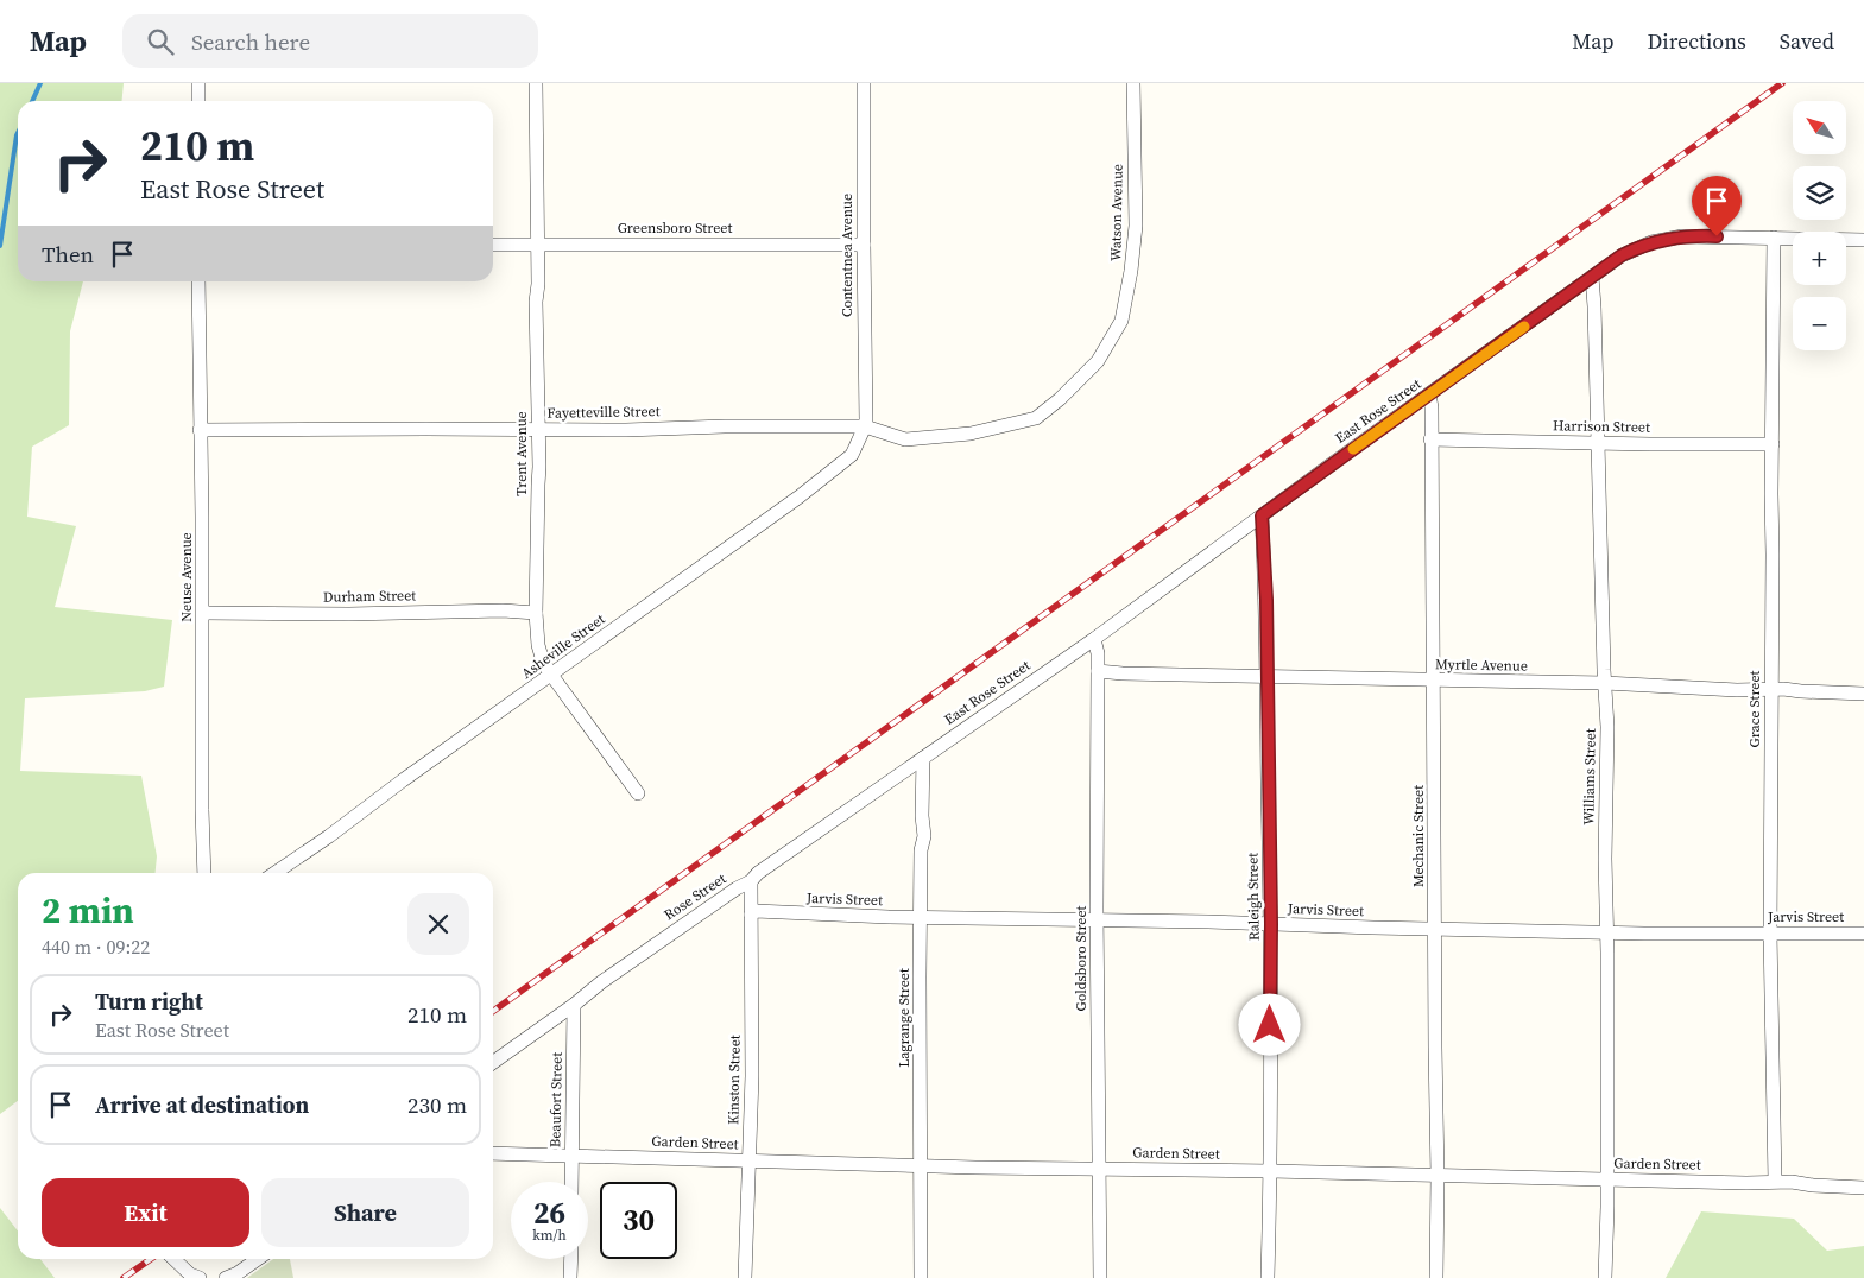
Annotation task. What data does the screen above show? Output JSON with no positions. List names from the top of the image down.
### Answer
{
  "streets": {
    "street": [
      "Watson Avenue",
      "Greensboro Street",
      "Contentnea Avenue",
      "East Rose Street",
      "Fayetteville Street",
      "Harrison Street",
      "Trent Avenue",
      "Neuse Avenue",
      "Durham Street",
      "Asheville Street",
      "Myrtle Avenue",
      "Grace Street",
      "Williams Street",
      "Mechanic Street",
      "Rose Street",
      "Raleigh Street",
      "Jarvis Street",
      "Goldsboro Street",
      "Lagrange Street",
      "Kinston Street",
      "Beaufort Street",
      "Garden Street"
    ]
  },
  "crossings": [
    ["Watson Avenue", "Contentnea Avenue"],
    ["Watson Avenue", "Fayetteville Street"],
    ["Watson Avenue", "Asheville Street"],
    ["Greensboro Street", "Contentnea Avenue"],
    ["Greensboro Street", "Trent Avenue"],
    ["Contentnea Avenue", "Fayetteville Street"],
    ["Contentnea Avenue", "Asheville Street"],
    ["East Rose Street", "Grace Street"],
    ["East Rose Street", "Williams Street"],
    ["East Rose Street", "Mechanic Street"],
    ["East Rose Street", "Rose Street"],
    ["East Rose Street", "Raleigh Street"],
    ["East Rose Street", "Goldsboro Street"],
    ["East Rose Street", "Lagrange Street"],
    ["Fayetteville Street", "Trent Avenue"],
    ["Fayetteville Street", "Neuse Avenue"],
    ["Fayetteville Street", "Asheville Street"],
    ["Harrison Street", "Grace Street"],
    ["Harrison Street", "Williams Street"],
    ["Harrison Street", "Mechanic Street"],
    ["Trent Avenue", "Durham Street"],
    ["Trent Avenue", "Asheville Street"],
    ["Neuse Avenue", "Durham Street"],
    ["Myrtle Avenue", "Grace Street"],
    ["Myrtle Avenue", "Williams Street"],
    ["Myrtle Avenue", "Mechanic Street"],
    ["Myrtle Avenue", "Raleigh Street"],
    ["Myrtle Avenue", "Goldsboro Street"],
    ["Grace Street", "Jarvis Street"],
    ["Grace Street", "Garden Street"],
    ["Williams Street", "Jarvis Street"],
    ["Williams Street", "Garden Street"],
    ["Mechanic Street", "Jarvis Street"],
    ["Mechanic Street", "Garden Street"],
    ["Rose Street", "Lagrange Street"],
    ["Rose Street", "Kinston Street"],
    ["Rose Street", "Beaufort Street"],
    ["Raleigh Street", "Jarvis Street"],
    ["Raleigh Street", "Garden Street"],
    ["Jarvis Street", "Goldsboro Street"],
    ["Jarvis Street", "Lagrange Street"],
    ["Jarvis Street", "Kinston Street"],
    ["Goldsboro Street", "Garden Street"],
    ["Lagrange Street", "Garden Street"],
    ["Kinston Street", "Garden Street"],
    ["Beaufort Street", "Garden Street"]
  ],
  "north": "top left",
  "page": {
    "header": "Map",
    "search": "Search here",
    "nav": ["Map", "Directions", "Saved"],
    "map_buttons": ["+", "−"],
    "turn": ["210 m", "East Rose Street"],
    "then": "Then",
    "heading": ["2 min", "440 m · 09:22"],
    "list": [
      {
        "name": "Turn right",
        "note": "East Rose Street",
        "value": "210 m"
      },
      {
        "name": "Arrive at destination",
        "value": "230 m"
      }
    ],
    "buttons": ["Exit", "Share"],
    "speed": "26 km/h",
    "limit": "30"
  }
}
